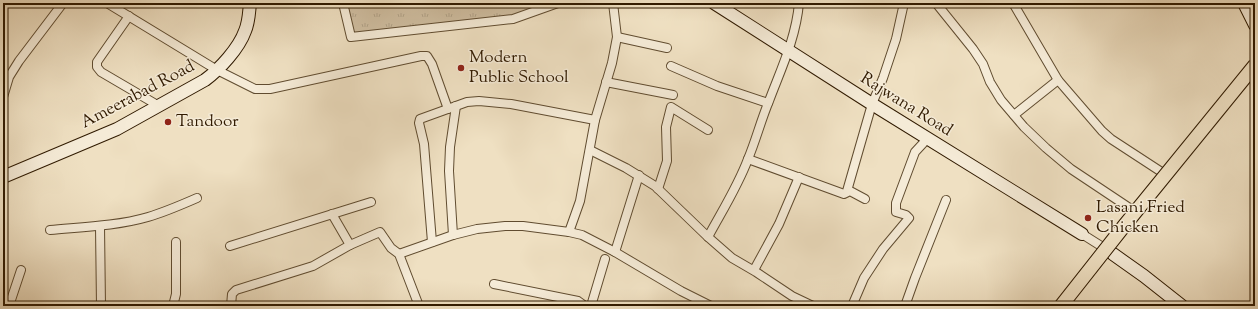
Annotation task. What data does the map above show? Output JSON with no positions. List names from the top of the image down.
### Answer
{
  "streets": {
    "street": ["Ameerabad Road", "Rajwana Road"]
  },
  "places": ["Modern Public School", "Tandoor", "Lasani Fried Chicken"]
}
